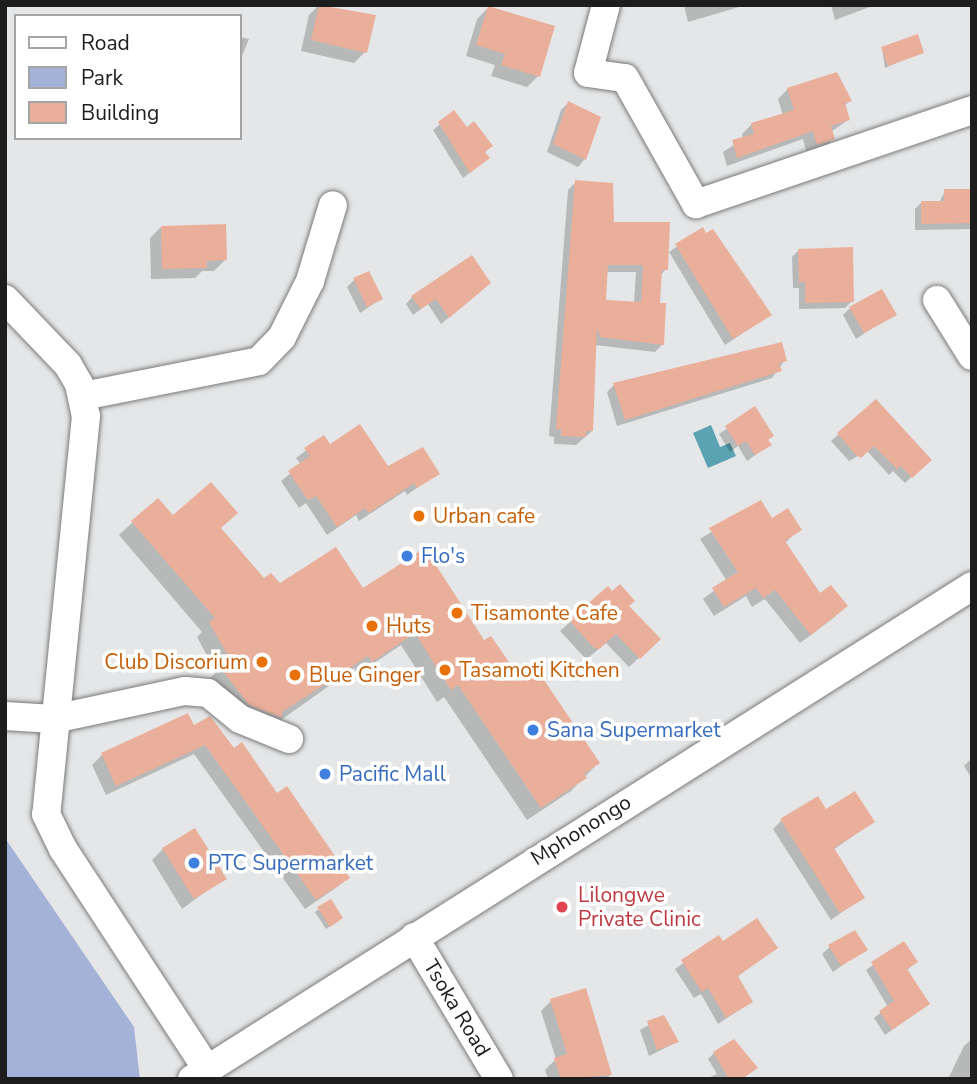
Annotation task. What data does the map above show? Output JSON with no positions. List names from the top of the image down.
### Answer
{
  "streets": {
    "street": ["Mphonongo", "Tsoka Road"]
  },
  "crossings": [
    ["Mphonongo", "Tsoka Road"]
  ],
  "places": [
    "Urban cafe",
    "Flo's",
    "Tisamonte Cafe",
    "Huts",
    "Club Discorium",
    "Tasamoti Kitchen",
    "Blue Ginger",
    "Sana Supermarket",
    "Pacific Mall",
    "PTC Supermarket",
    "Lilongwe Private Clinic"
  ],
  "legend": ["Road", "Park", "Building"]
}
